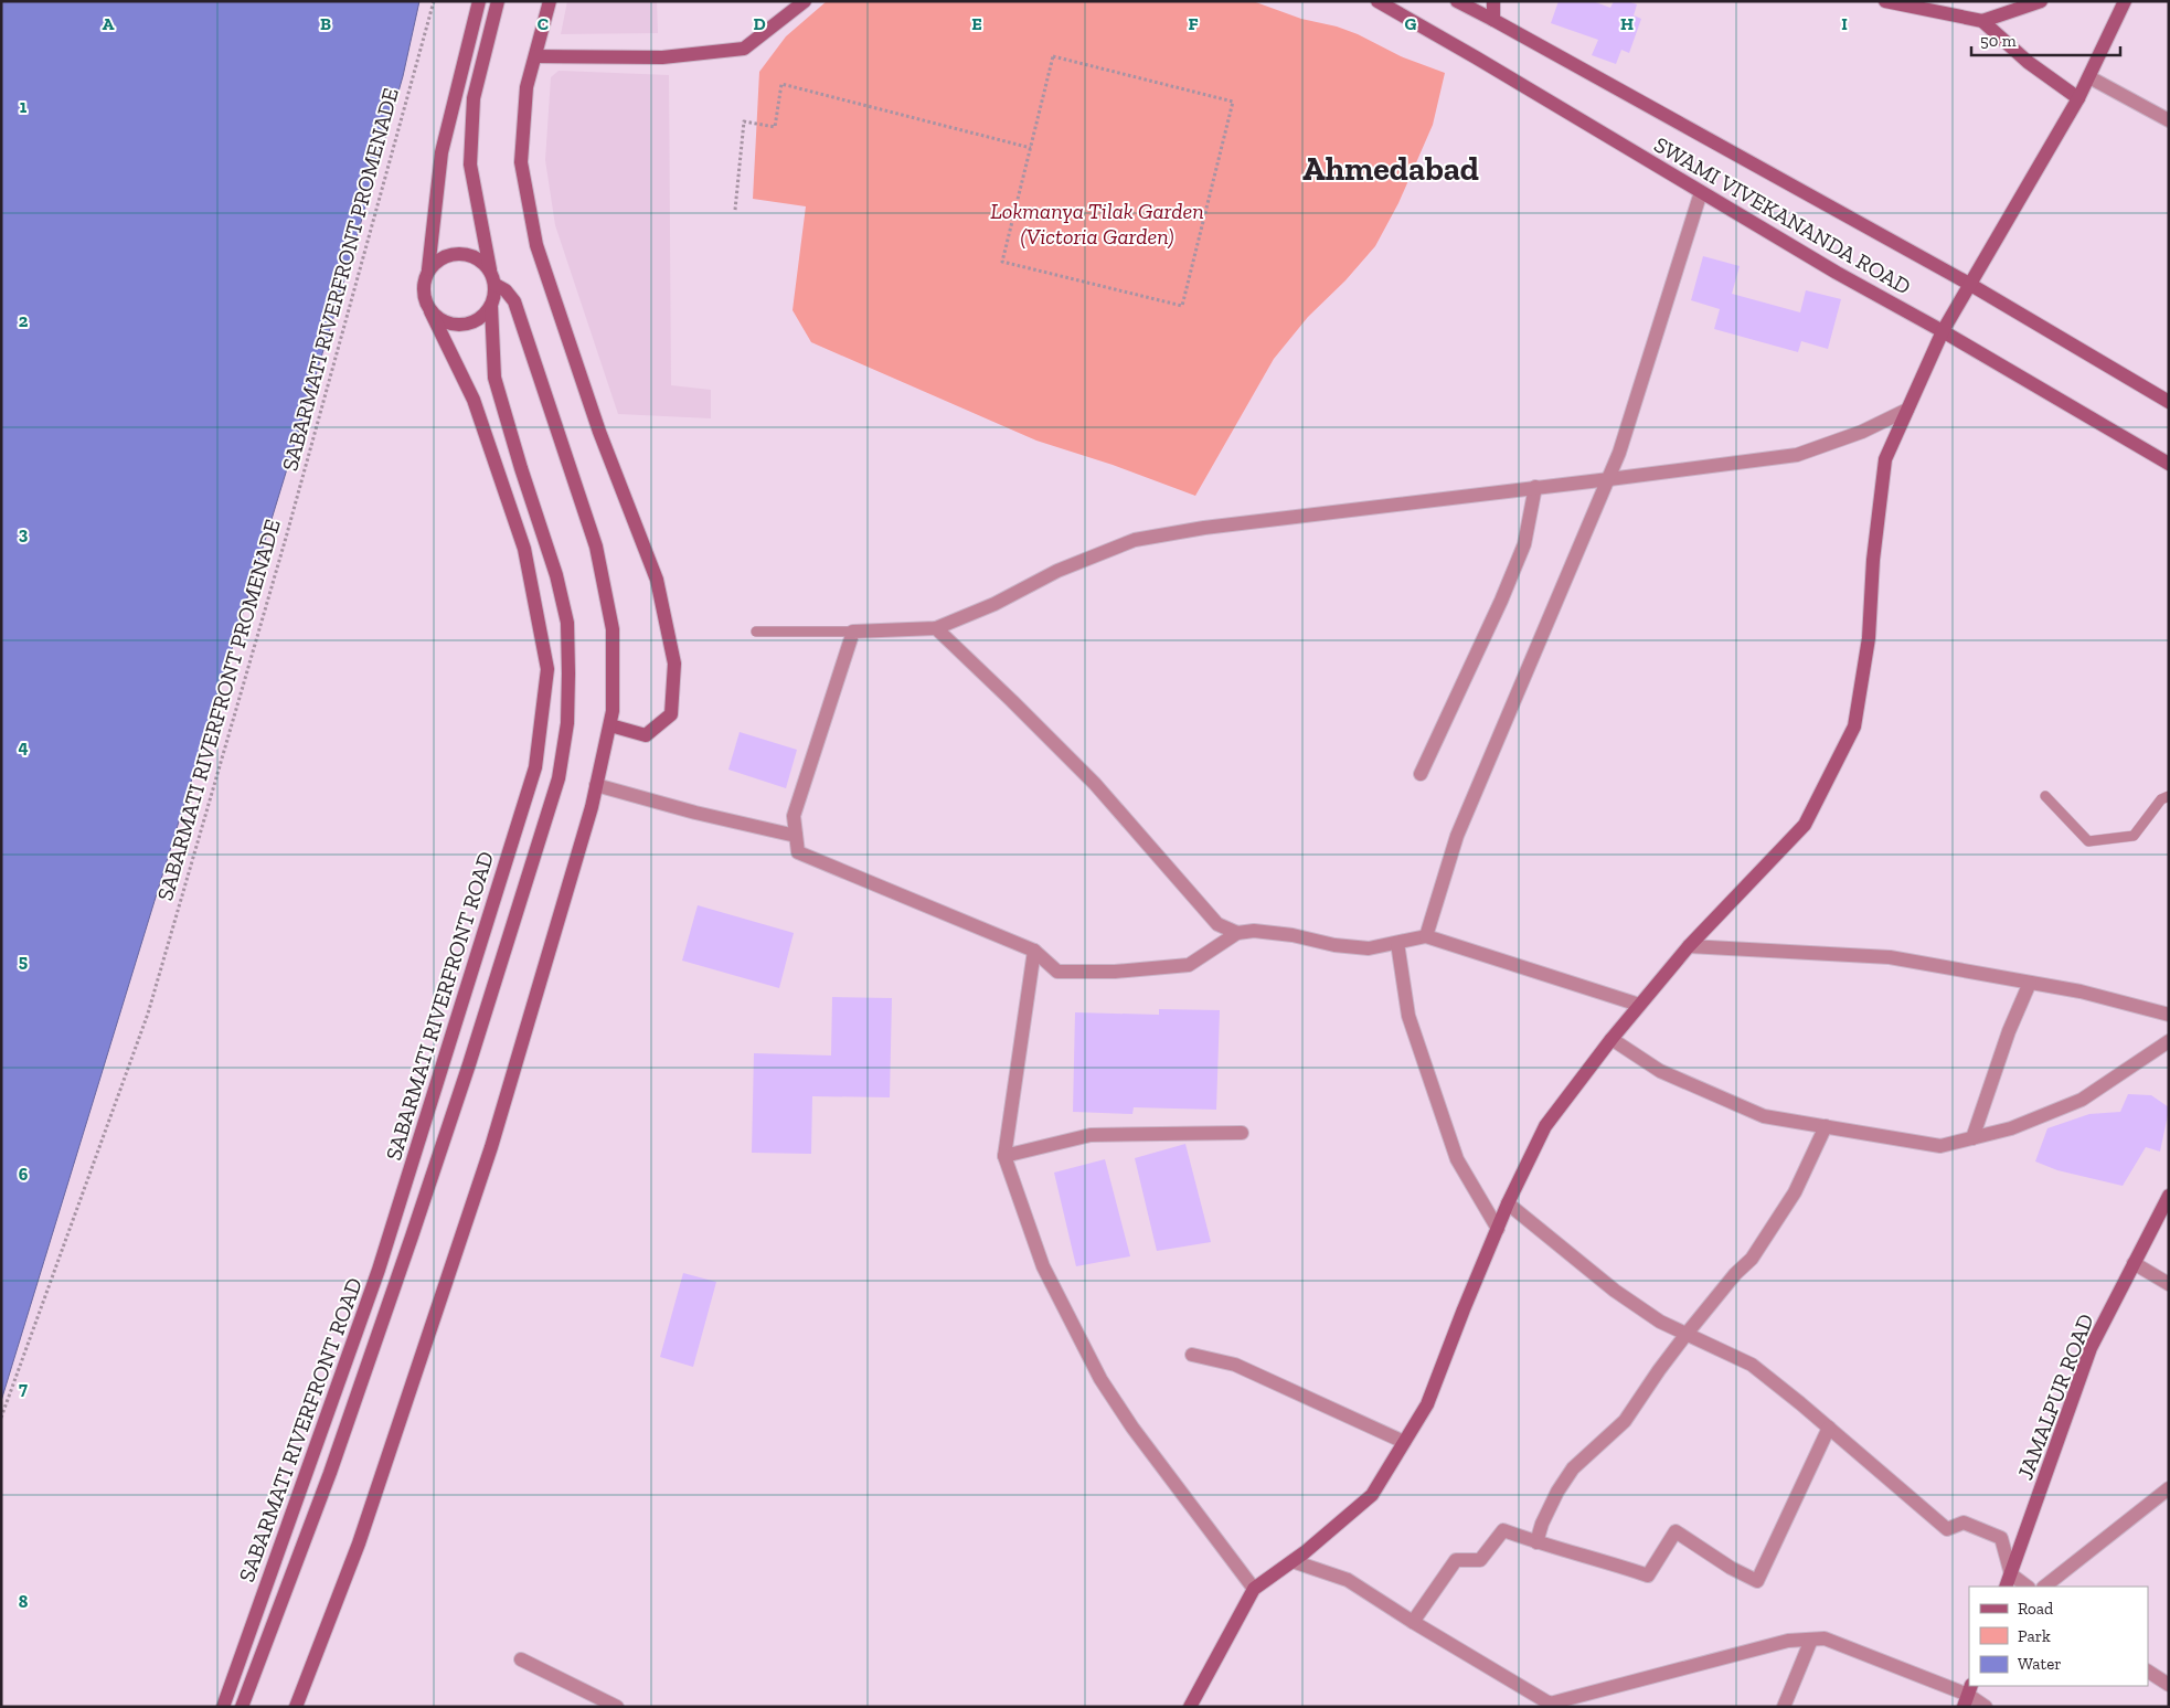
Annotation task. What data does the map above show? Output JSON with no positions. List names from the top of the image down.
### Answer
{
  "streets": {
    "main road": ["SWAMI VIVEKANANDA ROAD", "SABARMATI RIVERFRONT ROAD", "JAMALPUR ROAD"],
    "path": ["SABARMATI RIVERFRONT PROMENADE"]
  },
  "districts": ["Ahmedabad"],
  "parks": ["Lokmanya Tilak Garden (Victoria Garden)"],
  "legend": ["Road", "Park", "Water"],
  "scale_bar": "50 m",
  "grid": {
    "columns": [
      "A",
      "B",
      "C",
      "D",
      "E",
      "F",
      "G",
      "H",
      "I"
    ],
    "rows": [
      "1",
      "2",
      "3",
      "4",
      "5",
      "6",
      "7",
      "8"
    ]
  }
}
